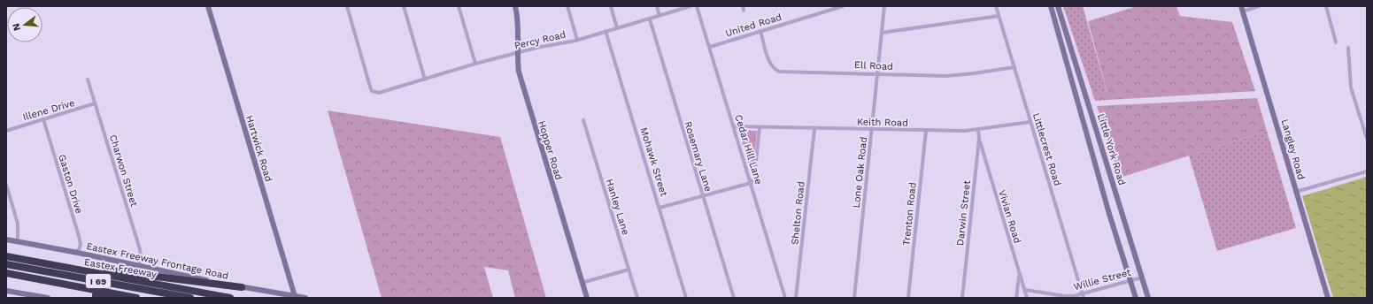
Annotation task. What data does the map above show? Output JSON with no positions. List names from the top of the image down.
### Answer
{
  "streets": {
    "highway": ["Eastex Freeway", "I 69"],
    "main road": [
      "Hartwick Road",
      "Little York Road",
      "Langley Road",
      "Hopper Road",
      "Eastex Freeway Frontage Road"
    ],
    "street": [
      "United Road",
      "Percy Road",
      "Ell Road",
      "Illene Drive",
      "Keith Road",
      "Cedar Hill Lane",
      "Littlecrest Road",
      "Rosemary Lane",
      "Mohawk Street",
      "Charwon Street",
      "Lone Oak Road",
      "Gaston Drive",
      "Hanley Lane",
      "Shelton Road",
      "Darwin Street",
      "Trenton Road",
      "Vivian Road",
      "Willie Street"
    ]
  },
  "crossings": [
    ["United Road", "Ell Road"],
    ["United Road", "Cedar Hill Lane"],
    ["Percy Road", "Hopper Road"],
    ["Percy Road", "Rosemary Lane"],
    ["Percy Road", "Mohawk Street"],
    ["Ell Road", "Littlecrest Road"],
    ["Ell Road", "Lone Oak Road"],
    ["Illene Drive", "Charwon Street"],
    ["Illene Drive", "Gaston Drive"],
    ["Keith Road", "Cedar Hill Lane"],
    ["Keith Road", "Littlecrest Road"],
    ["Keith Road", "Lone Oak Road"],
    ["Keith Road", "Shelton Road"],
    ["Keith Road", "Darwin Street"],
    ["Keith Road", "Trenton Road"],
    ["Hartwick Road", "Eastex Freeway Frontage Road"],
    ["Littlecrest Road", "Willie Street"],
    ["Little York Road", "Willie Street"],
    ["Charwon Street", "Eastex Freeway Frontage Road"],
    ["Gaston Drive", "Eastex Freeway Frontage Road"],
    ["Darwin Street", "Vivian Road"],
    ["Vivian Road", "Willie Street"]
  ],
  "north": "left"
}
